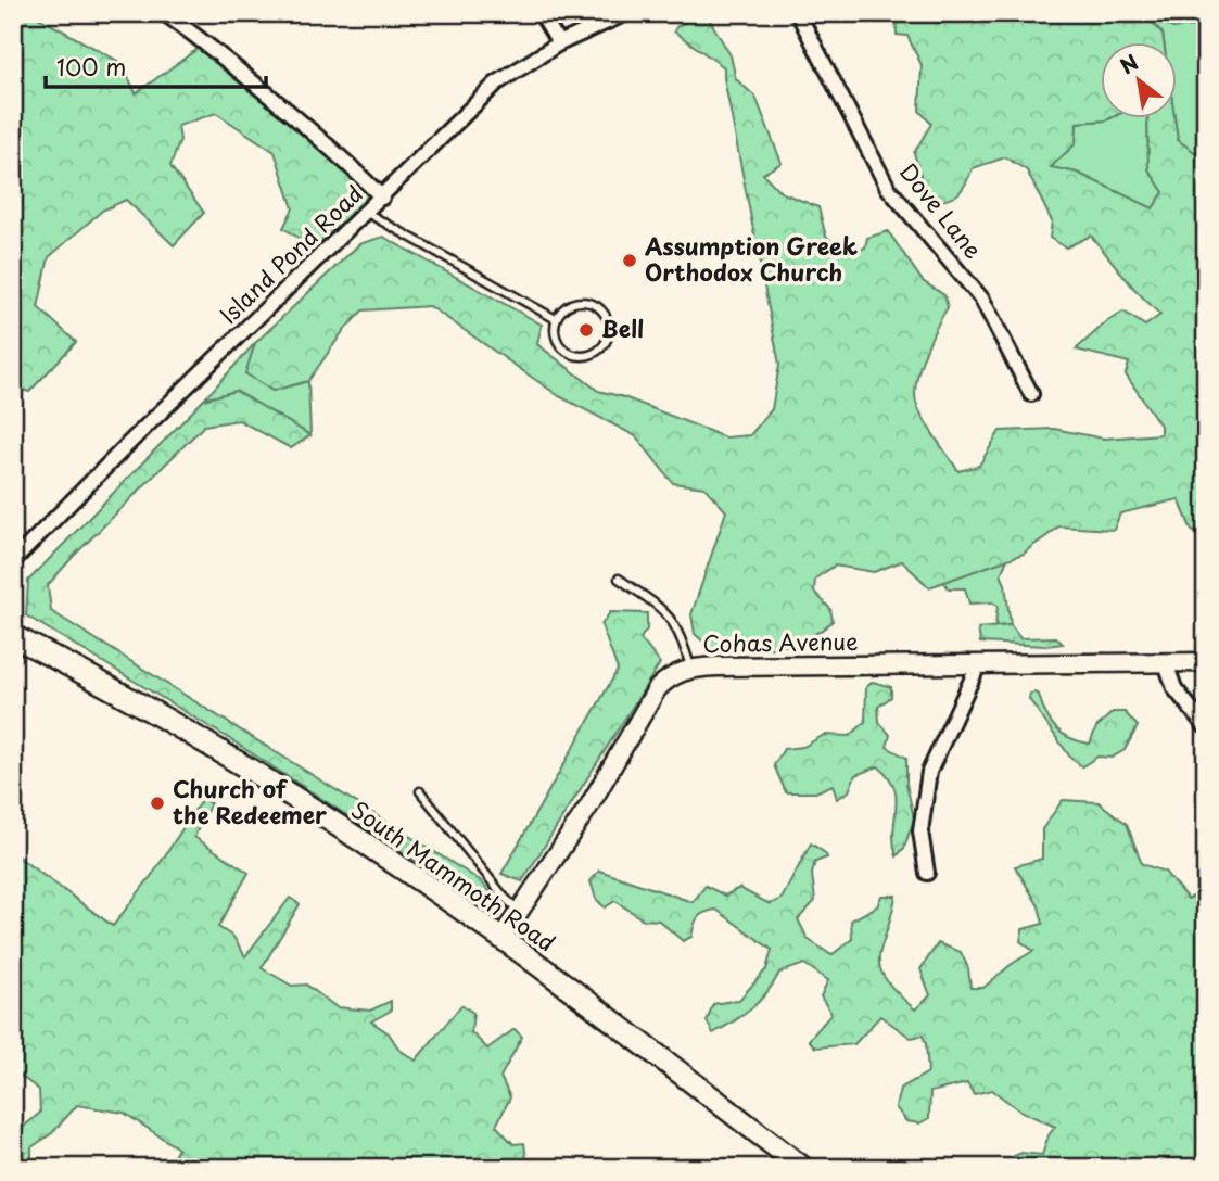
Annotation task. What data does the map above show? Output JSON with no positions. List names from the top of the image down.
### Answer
{
  "streets": {
    "main road": ["South Mammoth Road"],
    "street": ["Dove Lane", "Island Pond Road", "Cohas Avenue"]
  },
  "crossings": [
    ["Cohas Avenue", "South Mammoth Road"]
  ],
  "places": ["Assumption Greek Orthodox Church", "Bell", "Church of the Redeemer"],
  "scale_bar": "100 m",
  "north": "top left"
}
